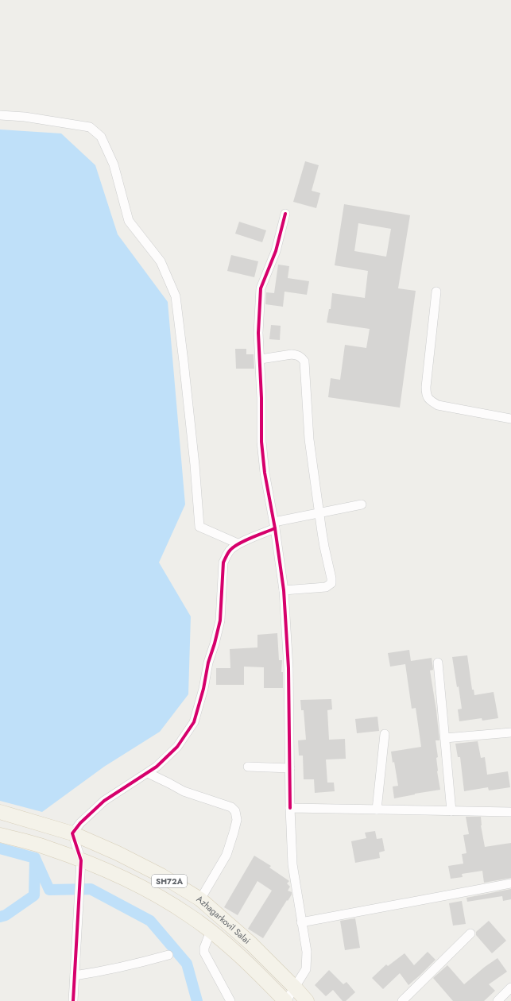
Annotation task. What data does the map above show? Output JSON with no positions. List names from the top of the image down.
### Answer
{
  "streets": {
    "main road": ["SH72A", "Azhagarkovil Salai"]
  }
}
